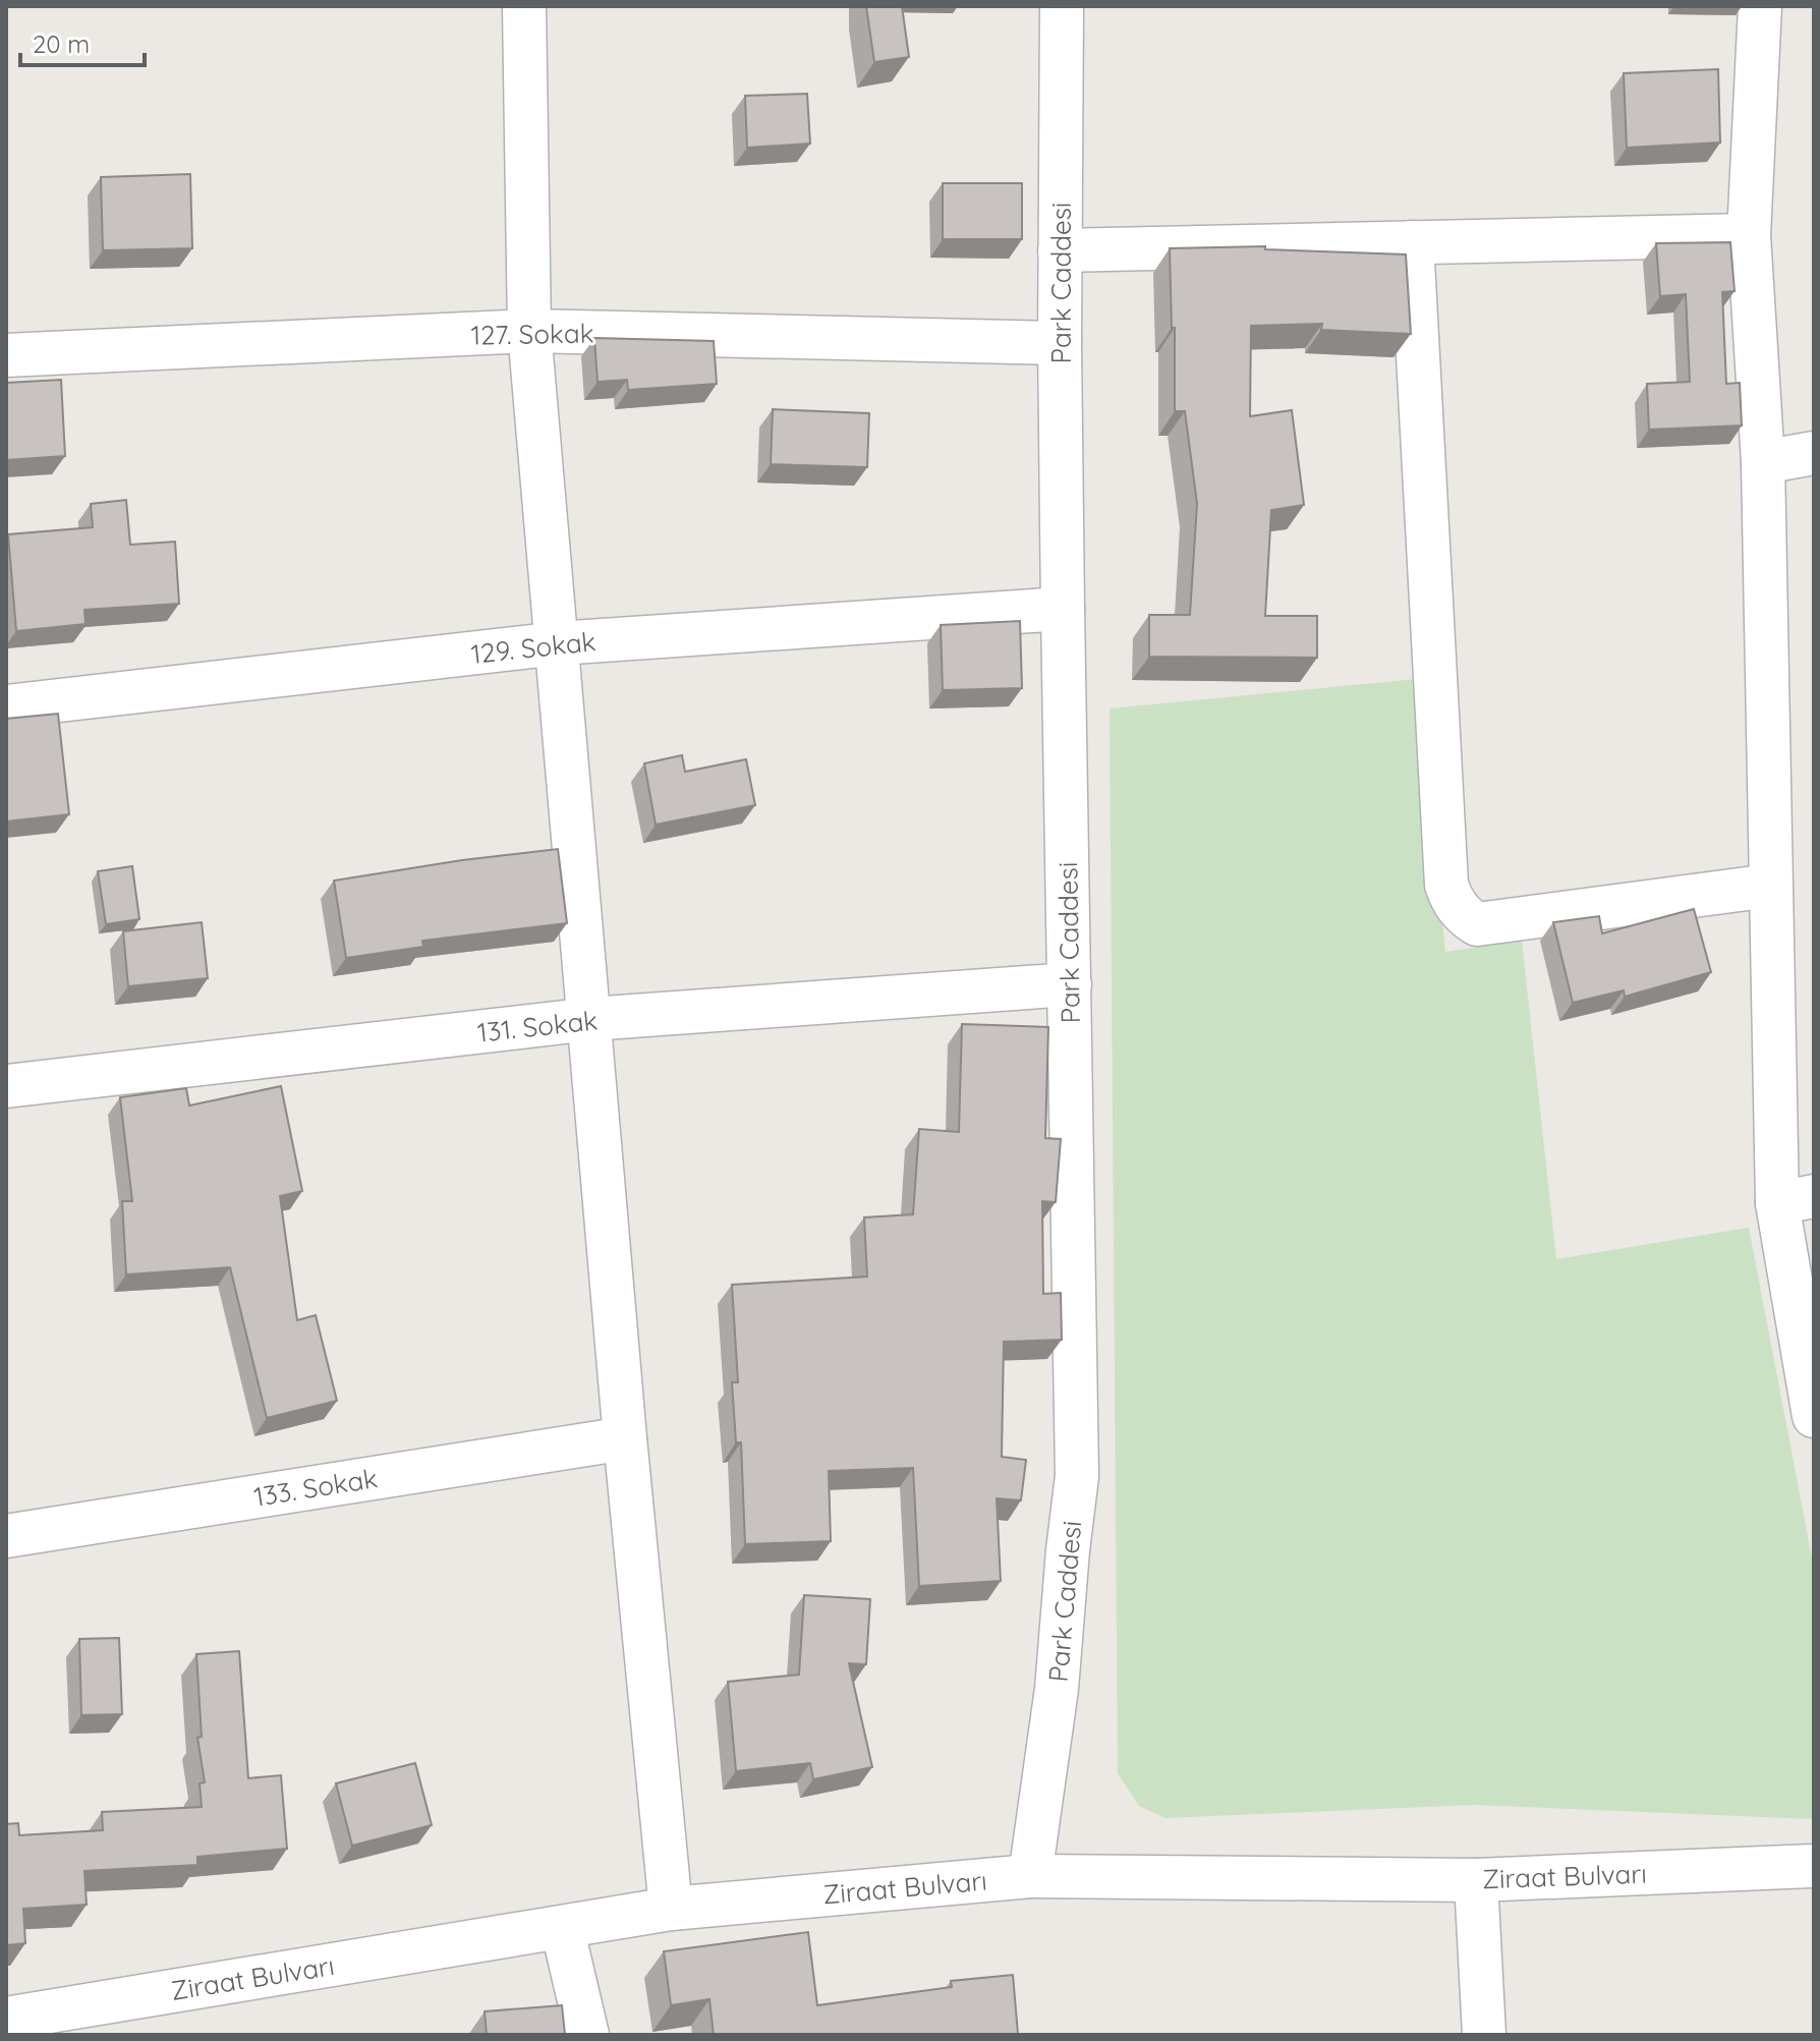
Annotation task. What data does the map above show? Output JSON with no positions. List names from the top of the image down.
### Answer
{
  "streets": {
    "street": [
      "Park Caddesi",
      "127. Sokak",
      "129. Sokak",
      "131. Sokak",
      "133. Sokak",
      "Ziraat Bulvarı"
    ]
  },
  "crossings": [
    ["Park Caddesi", "127. Sokak"],
    ["Park Caddesi", "129. Sokak"],
    ["Park Caddesi", "131. Sokak"],
    ["Park Caddesi", "Ziraat Bulvarı"]
  ],
  "scale_bar": "20 m"
}
